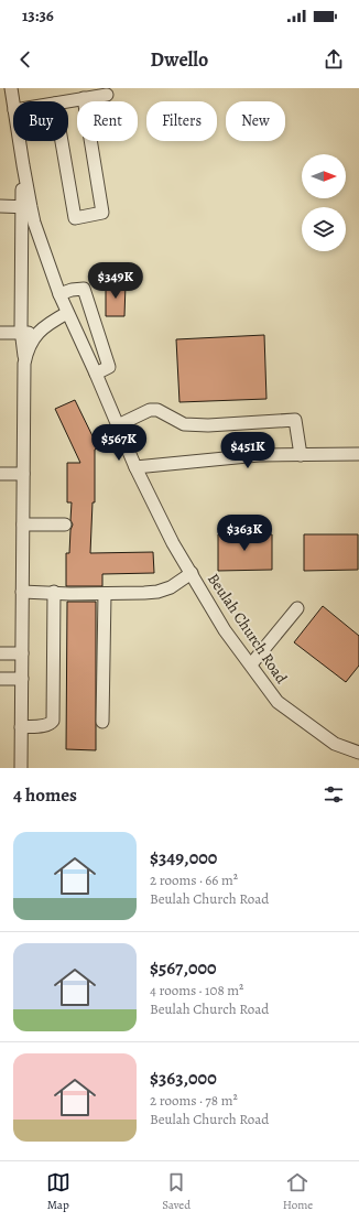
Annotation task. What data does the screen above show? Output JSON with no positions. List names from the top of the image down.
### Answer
{
  "streets": {
    "street": ["Beulah Church Road"]
  },
  "north": "right",
  "page": {
    "status": "13:36",
    "header": "Dwello",
    "chip": [
      "Buy",
      "Rent",
      "Filters",
      "New"
    ],
    "price": [
      "$349K",
      "$567K",
      "$451K",
      "$363K"
    ],
    "heading": "4 homes",
    "list": [
      {
        "name": "$349,000",
        "note": "2 rooms · 66 m² · Beulah Church Road"
      },
      {
        "name": "$567,000",
        "note": "4 rooms · 108 m² · Beulah Church Road"
      },
      {
        "name": "$363,000",
        "note": "2 rooms · 78 m² · Beulah Church Road"
      }
    ],
    "tabs": ["Map", "Saved", "Home"]
  }
}
